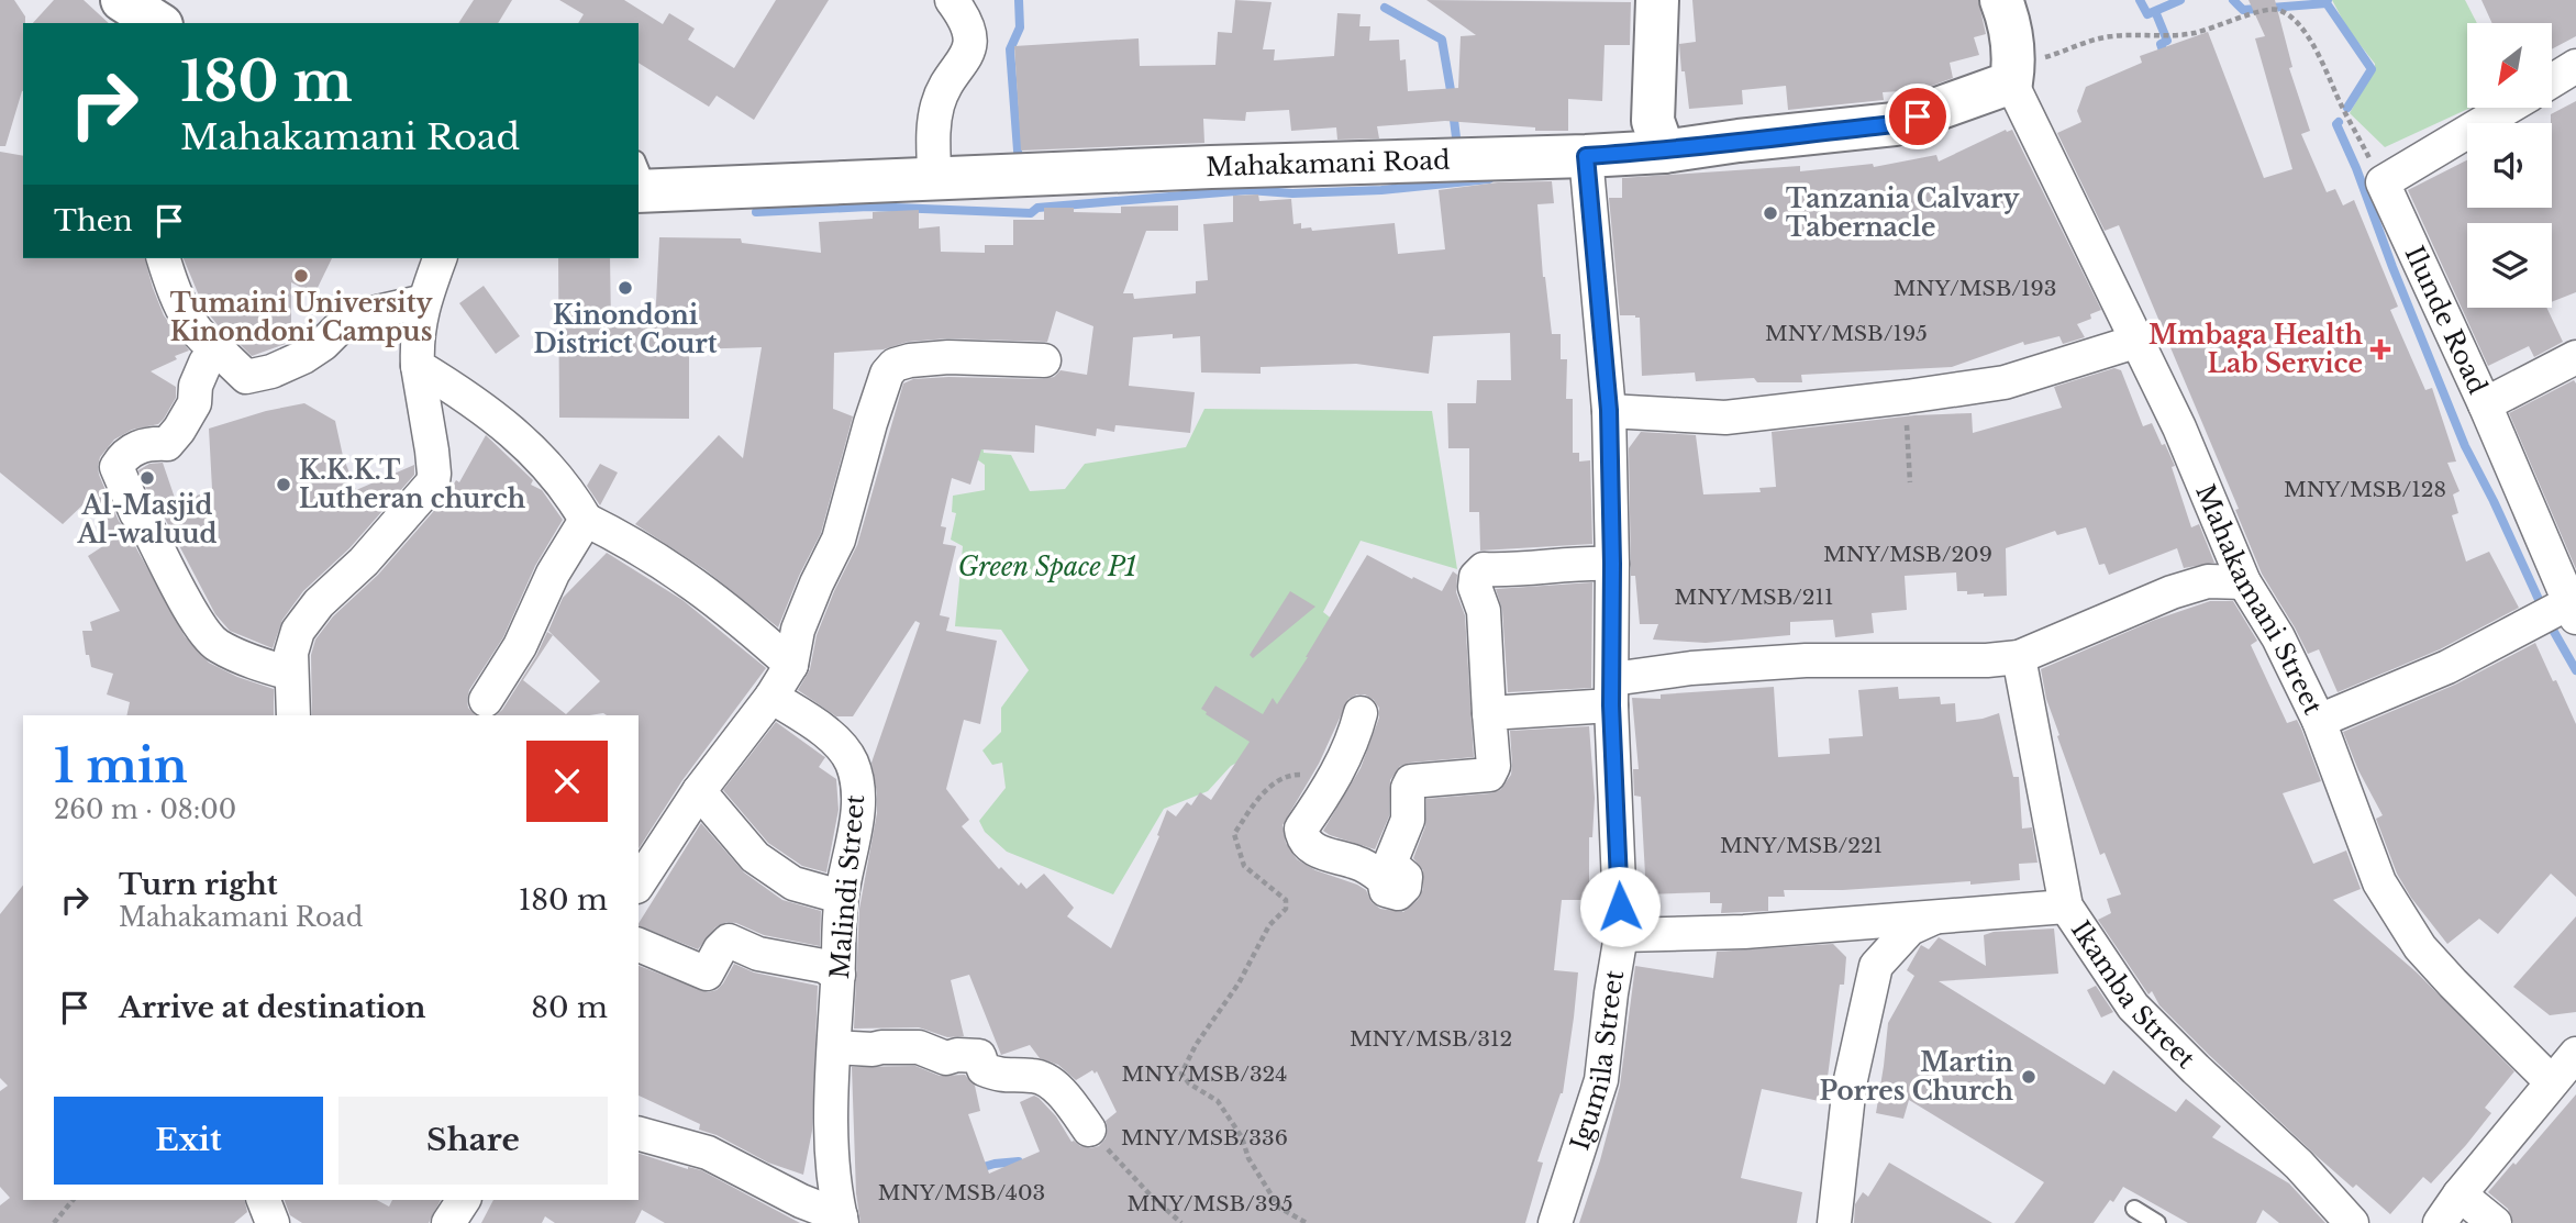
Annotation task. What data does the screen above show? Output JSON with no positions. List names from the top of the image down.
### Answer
{
  "streets": {
    "street": [
      "Mahakamani Road",
      "Ilunde Road",
      "Mahakamani Street",
      "Malindi Street",
      "Ikamba Street",
      "Igumila Street"
    ]
  },
  "crossings": [
    ["Mahakamani Road", "Mahakamani Street"],
    ["Mahakamani Road", "Igumila Street"]
  ],
  "parks": ["Green Space P1"],
  "places": {
    "other": [
      "Tanzania Calvary Tabernacle",
      "Tumaini University Kinondoni Campus",
      "Kinondoni District Court",
      "Al-Masjid Al-waluud",
      "K.K.K.T Lutheran church",
      "Martin Porres Church"
    ],
    "health": ["Mmbaga Health Lab Service"]
  },
  "house_numbers": [
    "MNY/MSB/193",
    "MNY/MSB/195",
    "MNY/MSB/128",
    "MNY/MSB/209",
    "MNY/MSB/211",
    "MNY/MSB/221",
    "MNY/MSB/312",
    "MNY/MSB/324",
    "MNY/MSB/336",
    "MNY/MSB/403",
    "MNY/MSB/395"
  ],
  "north": "bottom left",
  "page": {
    "turn": ["180 m", "Mahakamani Road"],
    "then": "Then",
    "heading": ["1 min", "260 m · 08:00"],
    "list": [
      {
        "name": "Turn right",
        "note": "Mahakamani Road",
        "value": "180 m"
      },
      {
        "name": "Arrive at destination",
        "value": "80 m"
      }
    ],
    "buttons": ["Exit", "Share"]
  }
}
